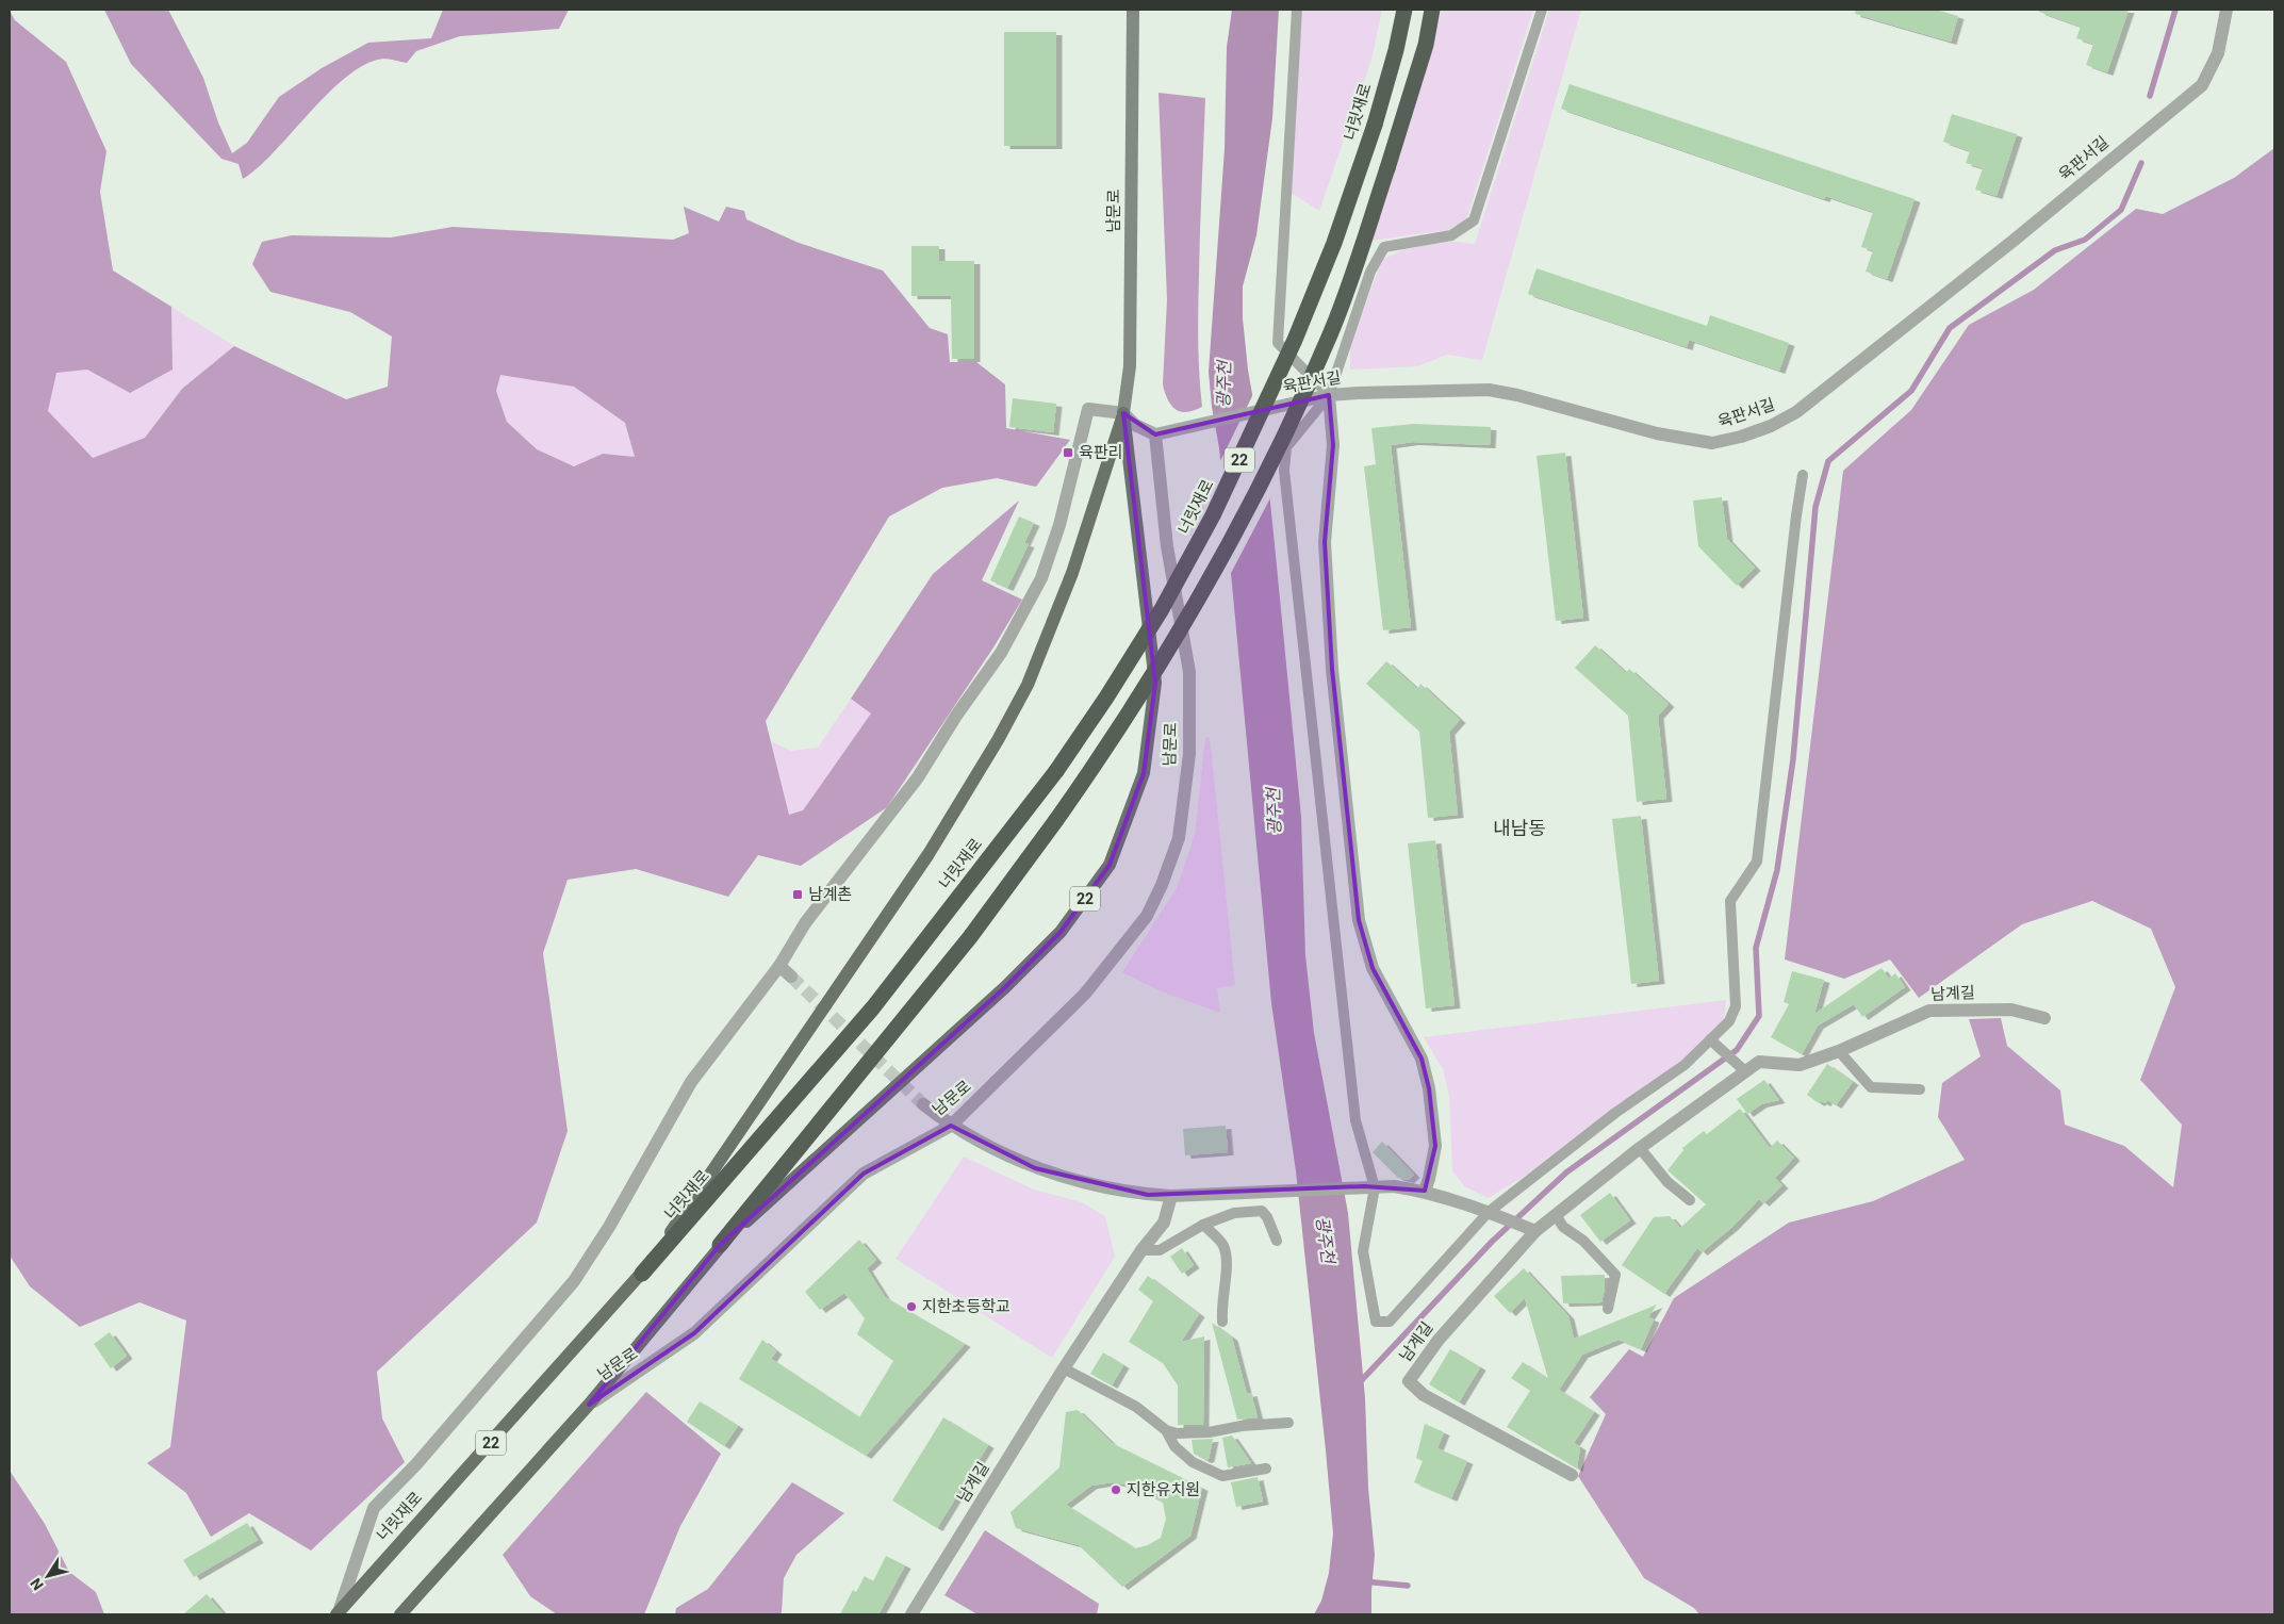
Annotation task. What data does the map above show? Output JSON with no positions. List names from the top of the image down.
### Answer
{
  "streets": {
    "highway": ["너릿재로", "22"],
    "main road": ["남문로"],
    "street": ["육판서길", "남계길"]
  },
  "crossings": [
    ["너릿재로", "22"],
    ["육판서길", "남문로"],
    ["남문로", "22"]
  ],
  "districts": ["내남동"],
  "water": ["광주천"],
  "places": {
    "transit": ["육판리", "남계촌"],
    "other": ["지한초등학교", "지한유치원"]
  },
  "north": "bottom left"
}
